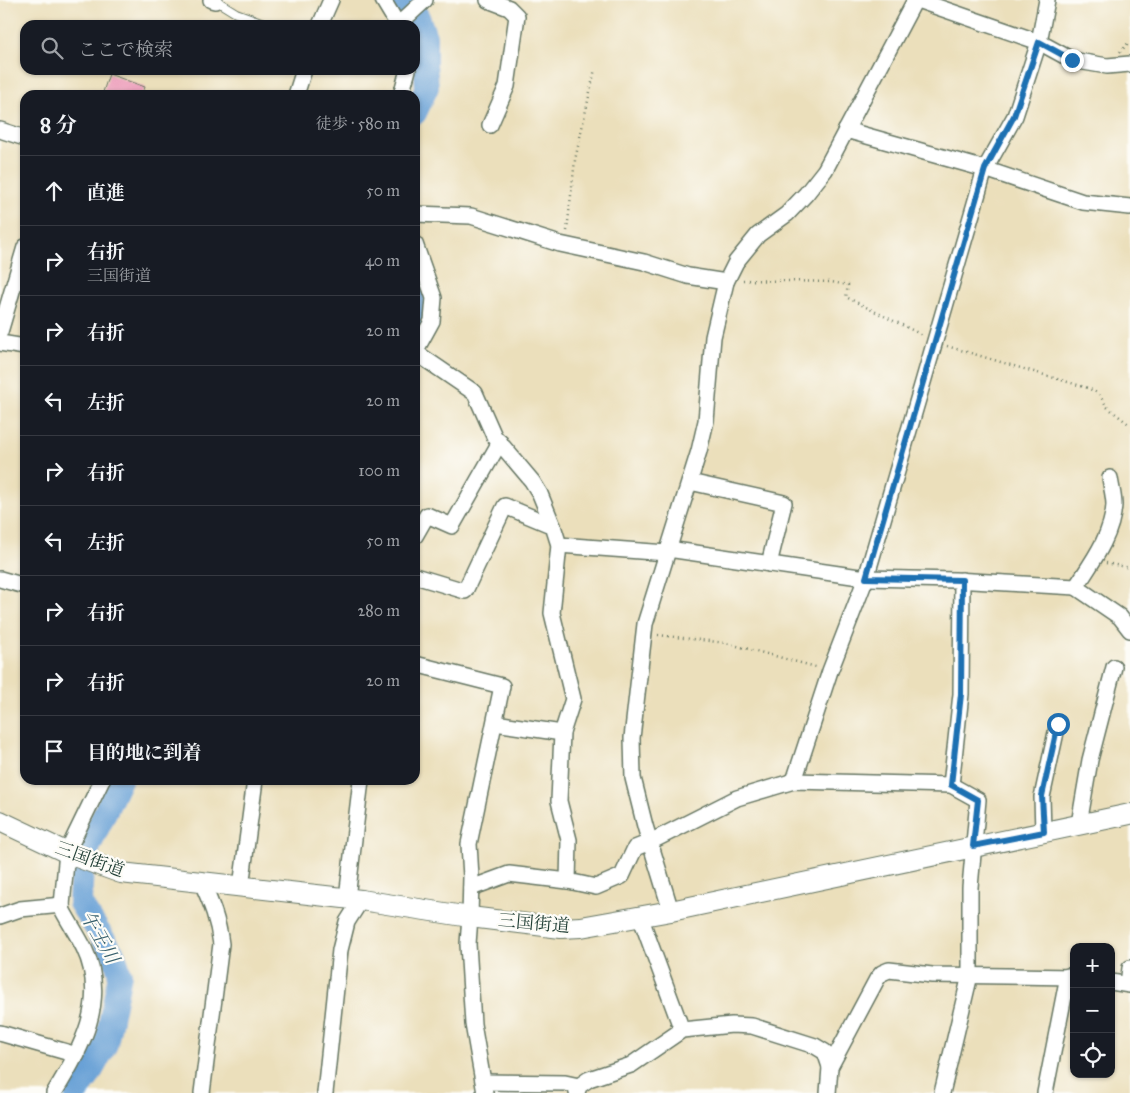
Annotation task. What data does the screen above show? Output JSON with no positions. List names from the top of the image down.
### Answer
{
  "streets": {
    "street": ["三国街道"]
  },
  "water": ["午王川"],
  "page": {
    "search": "ここで検索",
    "heading": ["8 分", "徒歩 · 580 m"],
    "list": [
      ["直進", "50 m"],
      ["右折", "三国街道", "40 m"],
      ["右折", "20 m"],
      ["左折", "20 m"],
      ["右折", "100 m"],
      ["左折", "50 m"],
      ["右折", "280 m"],
      ["右折", "20 m"],
      "目的地に到着"
    ],
    "map_buttons": ["+", "−"]
  }
}
